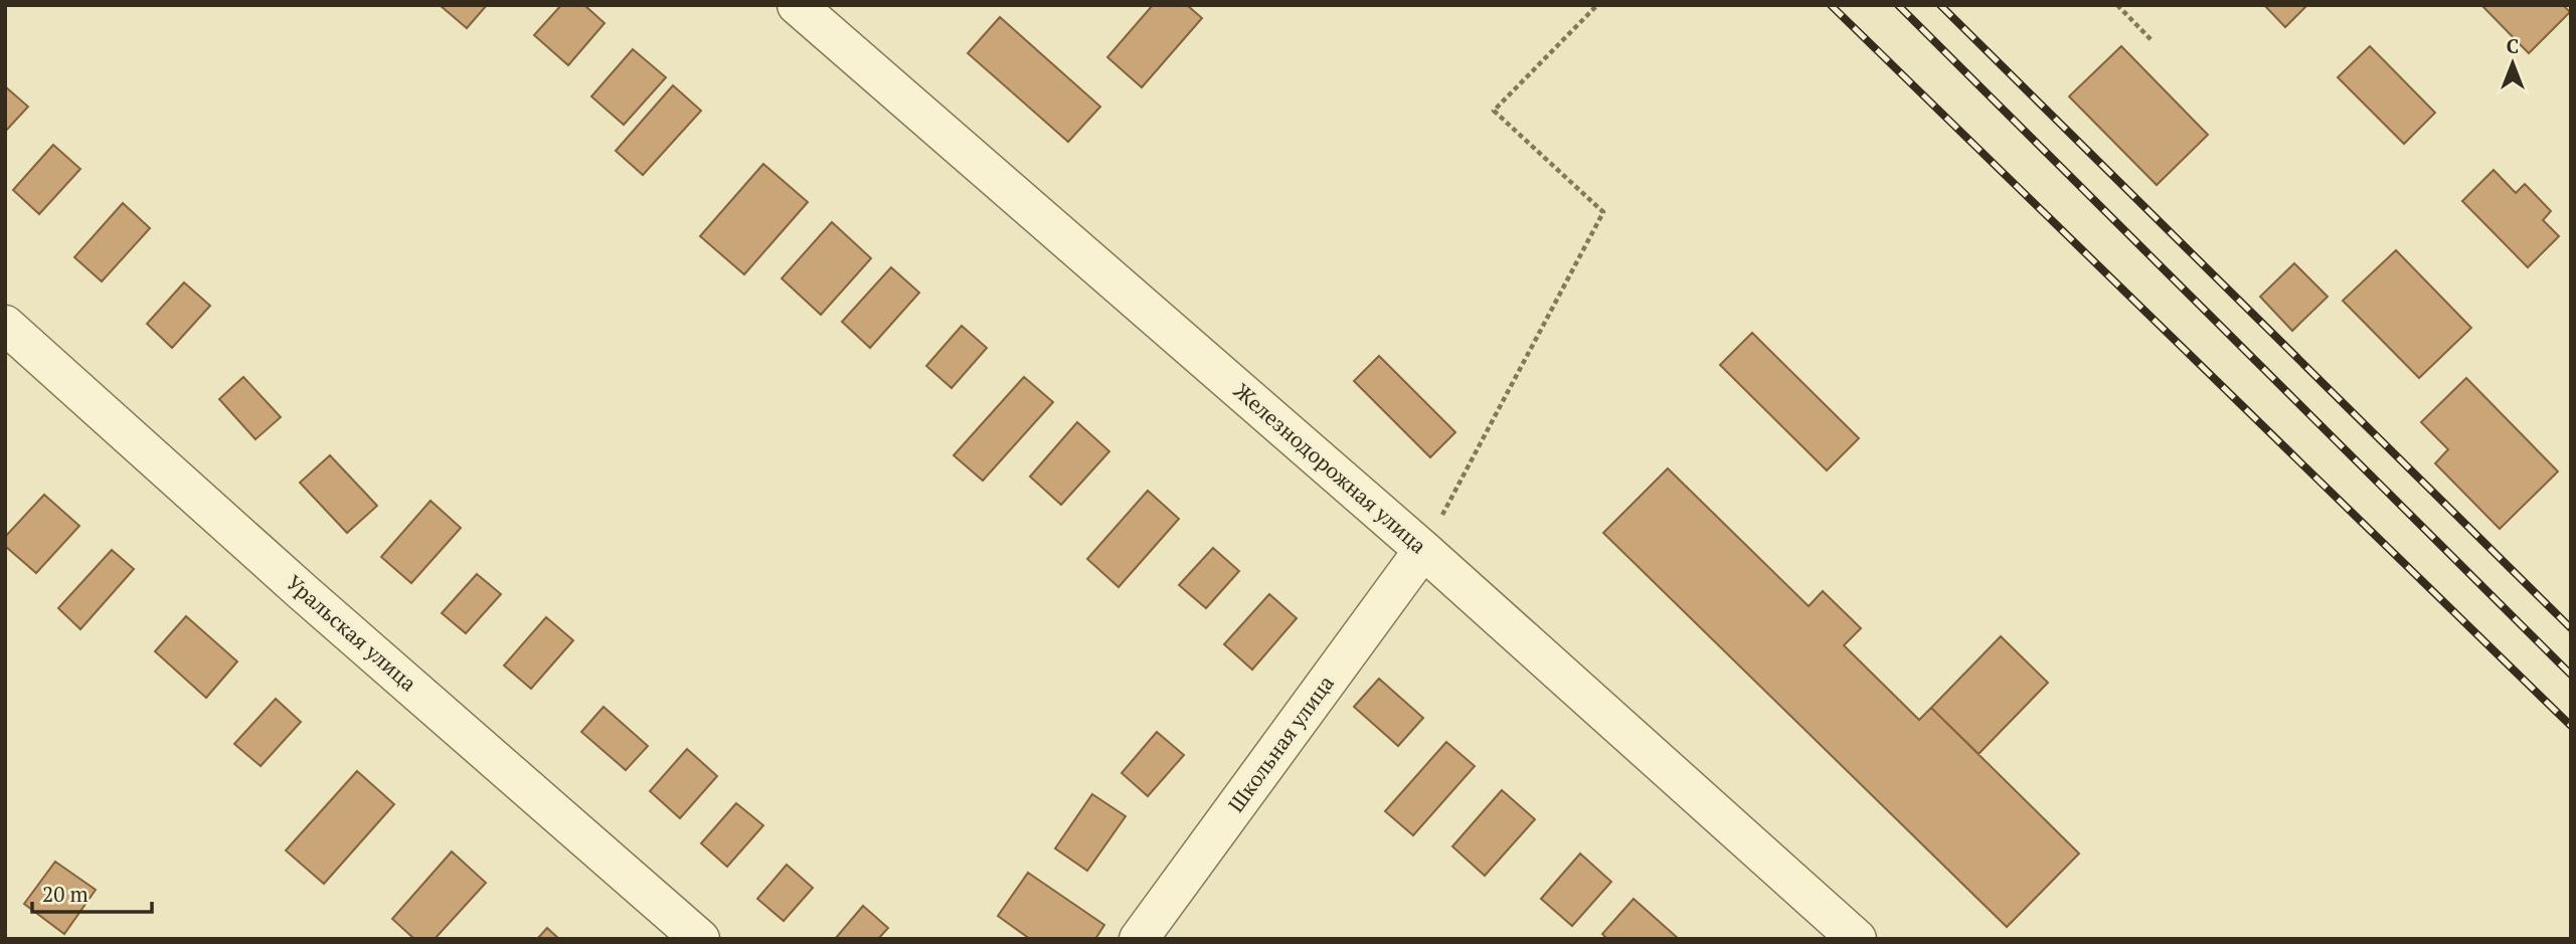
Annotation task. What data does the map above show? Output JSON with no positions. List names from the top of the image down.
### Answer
{
  "streets": {
    "street": ["Железнодорожная улица", "Уральская улица", "Школьная улица"]
  },
  "crossings": [
    ["Железнодорожная улица", "Школьная улица"]
  ],
  "scale_bar": "20 m",
  "north": "top"
}
